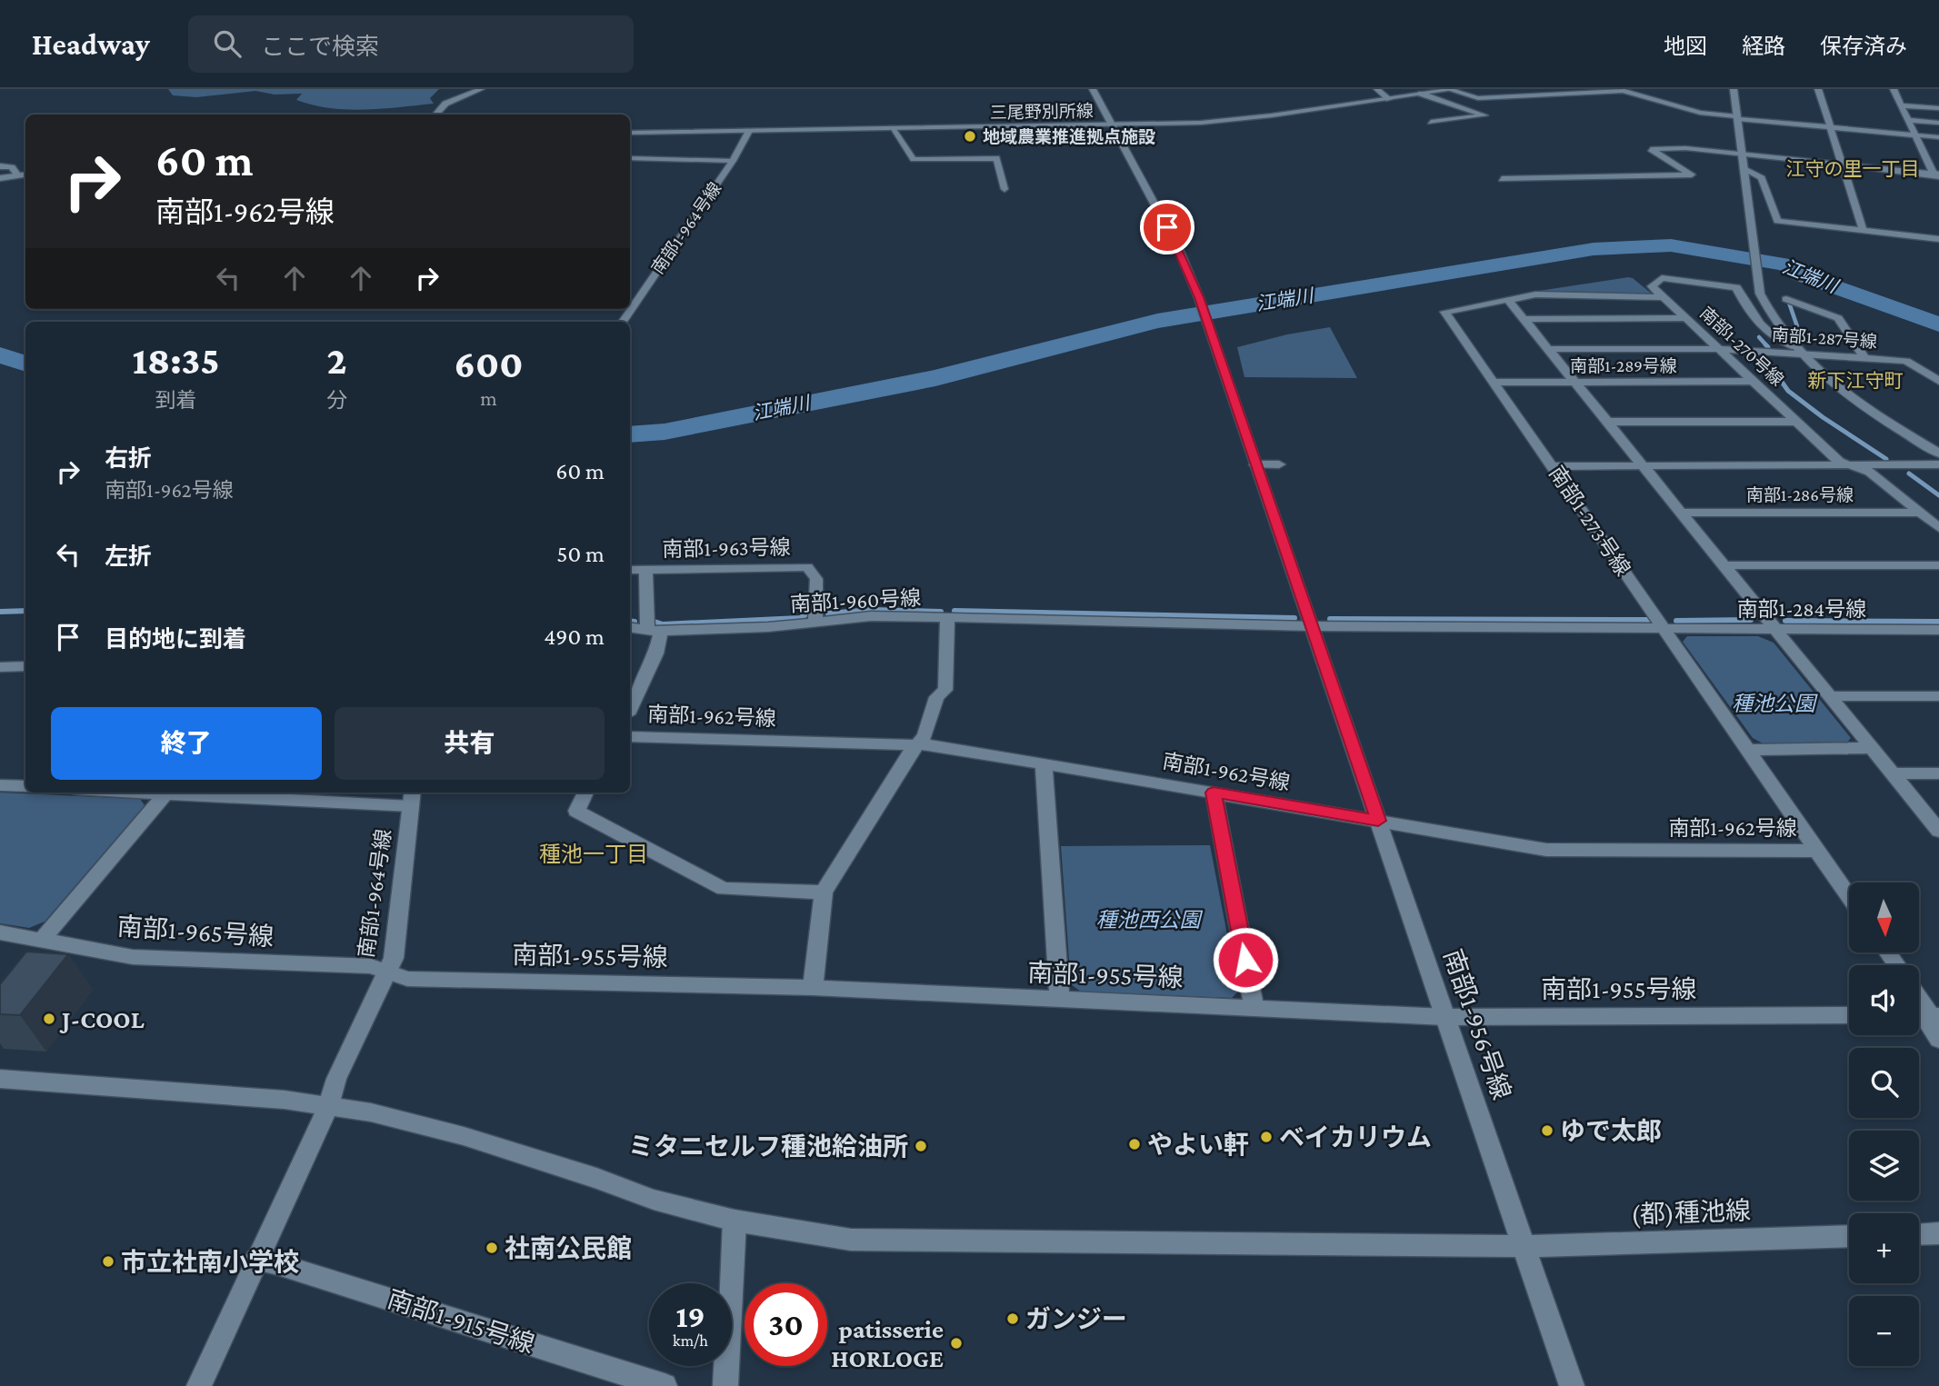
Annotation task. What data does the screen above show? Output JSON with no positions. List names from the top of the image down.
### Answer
{
  "streets": {
    "street": [
      "三尾野別所線",
      "南部1-964号線",
      "南部1-287号線",
      "南部1-270号線",
      "南部1-289号線",
      "南部1-286号線",
      "南部1-273号線",
      "南部1-963号線",
      "南部1-960号線",
      "南部1-284号線",
      "南部1-962号線",
      "南部1-965号線",
      "南部1-955号線",
      "南部1-956号線",
      "(都)種池線",
      "南部1-915号線"
    ]
  },
  "crossings": [
    ["三尾野別所線", "南部1-964号線"],
    ["三尾野別所線", "南部1-956号線"],
    ["南部1-964号線", "南部1-965号線"],
    ["南部1-964号線", "南部1-955号線"],
    ["南部1-964号線", "(都)種池線"],
    ["南部1-964号線", "南部1-915号線"],
    ["南部1-287号線", "南部1-270号線"],
    ["南部1-270号線", "南部1-289号線"],
    ["南部1-270号線", "南部1-286号線"],
    ["南部1-270号線", "南部1-273号線"],
    ["南部1-289号線", "南部1-273号線"],
    ["南部1-273号線", "南部1-284号線"],
    ["南部1-273号線", "南部1-962号線"],
    ["南部1-963号線", "南部1-960号線"],
    ["南部1-960号線", "南部1-284号線"],
    ["南部1-960号線", "南部1-962号線"],
    ["南部1-960号線", "南部1-955号線"],
    ["南部1-284号線", "南部1-956号線"],
    ["南部1-962号線", "南部1-956号線"],
    ["南部1-965号線", "南部1-955号線"],
    ["南部1-955号線", "南部1-956号線"],
    ["南部1-956号線", "(都)種池線"]
  ],
  "districts": ["江守の里一丁目", "新下江守町", "種池一丁目"],
  "water": ["江端川"],
  "parks": ["種池公園", "種池西公園"],
  "places": [
    "地域農業推進拠点施設",
    "J-COOL",
    "ゆで太郎",
    "ベイカリウム",
    "やよい軒",
    "ミタニセルフ種池給油所",
    "社南公民館",
    "市立社南小学校",
    "ガンジー",
    "patisserie HORLOGE"
  ],
  "north": "bottom",
  "page": {
    "header": "Headway",
    "search": "ここで検索",
    "nav": ["地図", "経路", "保存済み"],
    "turn": ["60 m", "南部1-962号線"],
    "eta": [
      "18:35",
      "到着",
      "2",
      "分",
      "600",
      "m"
    ],
    "list": [
      {
        "name": "右折",
        "note": "南部1-962号線",
        "value": "60 m"
      },
      {
        "name": "左折",
        "value": "50 m"
      },
      {
        "name": "目的地に到着",
        "value": "490 m"
      }
    ],
    "buttons": ["終了", "共有"],
    "map_buttons": ["+", "−"],
    "speed": "19 km/h",
    "limit": "30"
  }
}
